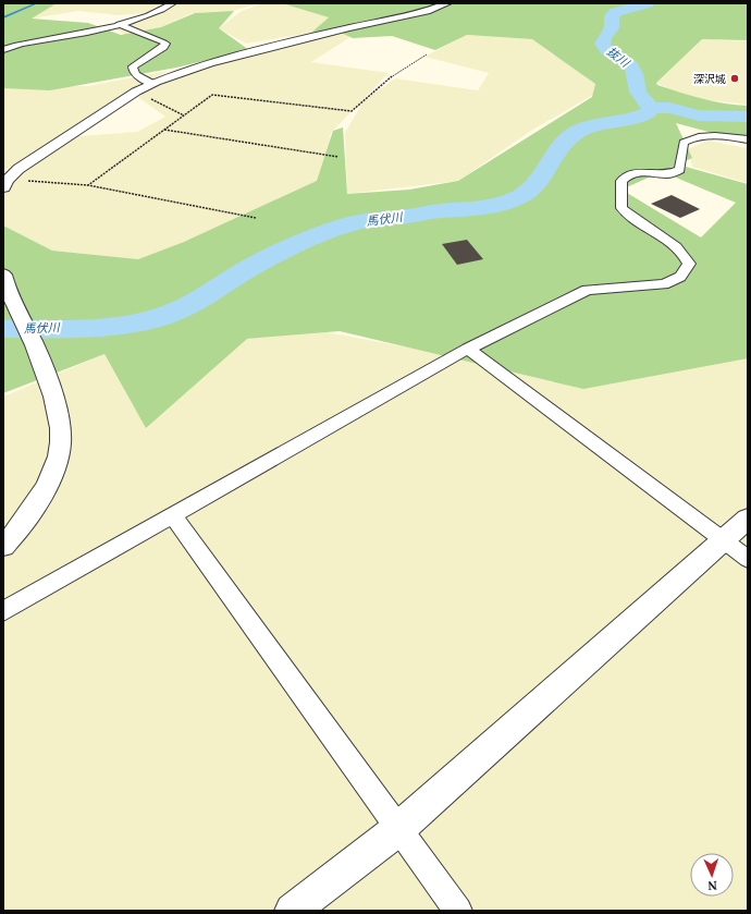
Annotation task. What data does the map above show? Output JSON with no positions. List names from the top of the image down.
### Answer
{
  "water": ["抜川", "馬伏川"],
  "places": ["深沢城"],
  "north": "bottom"
}
